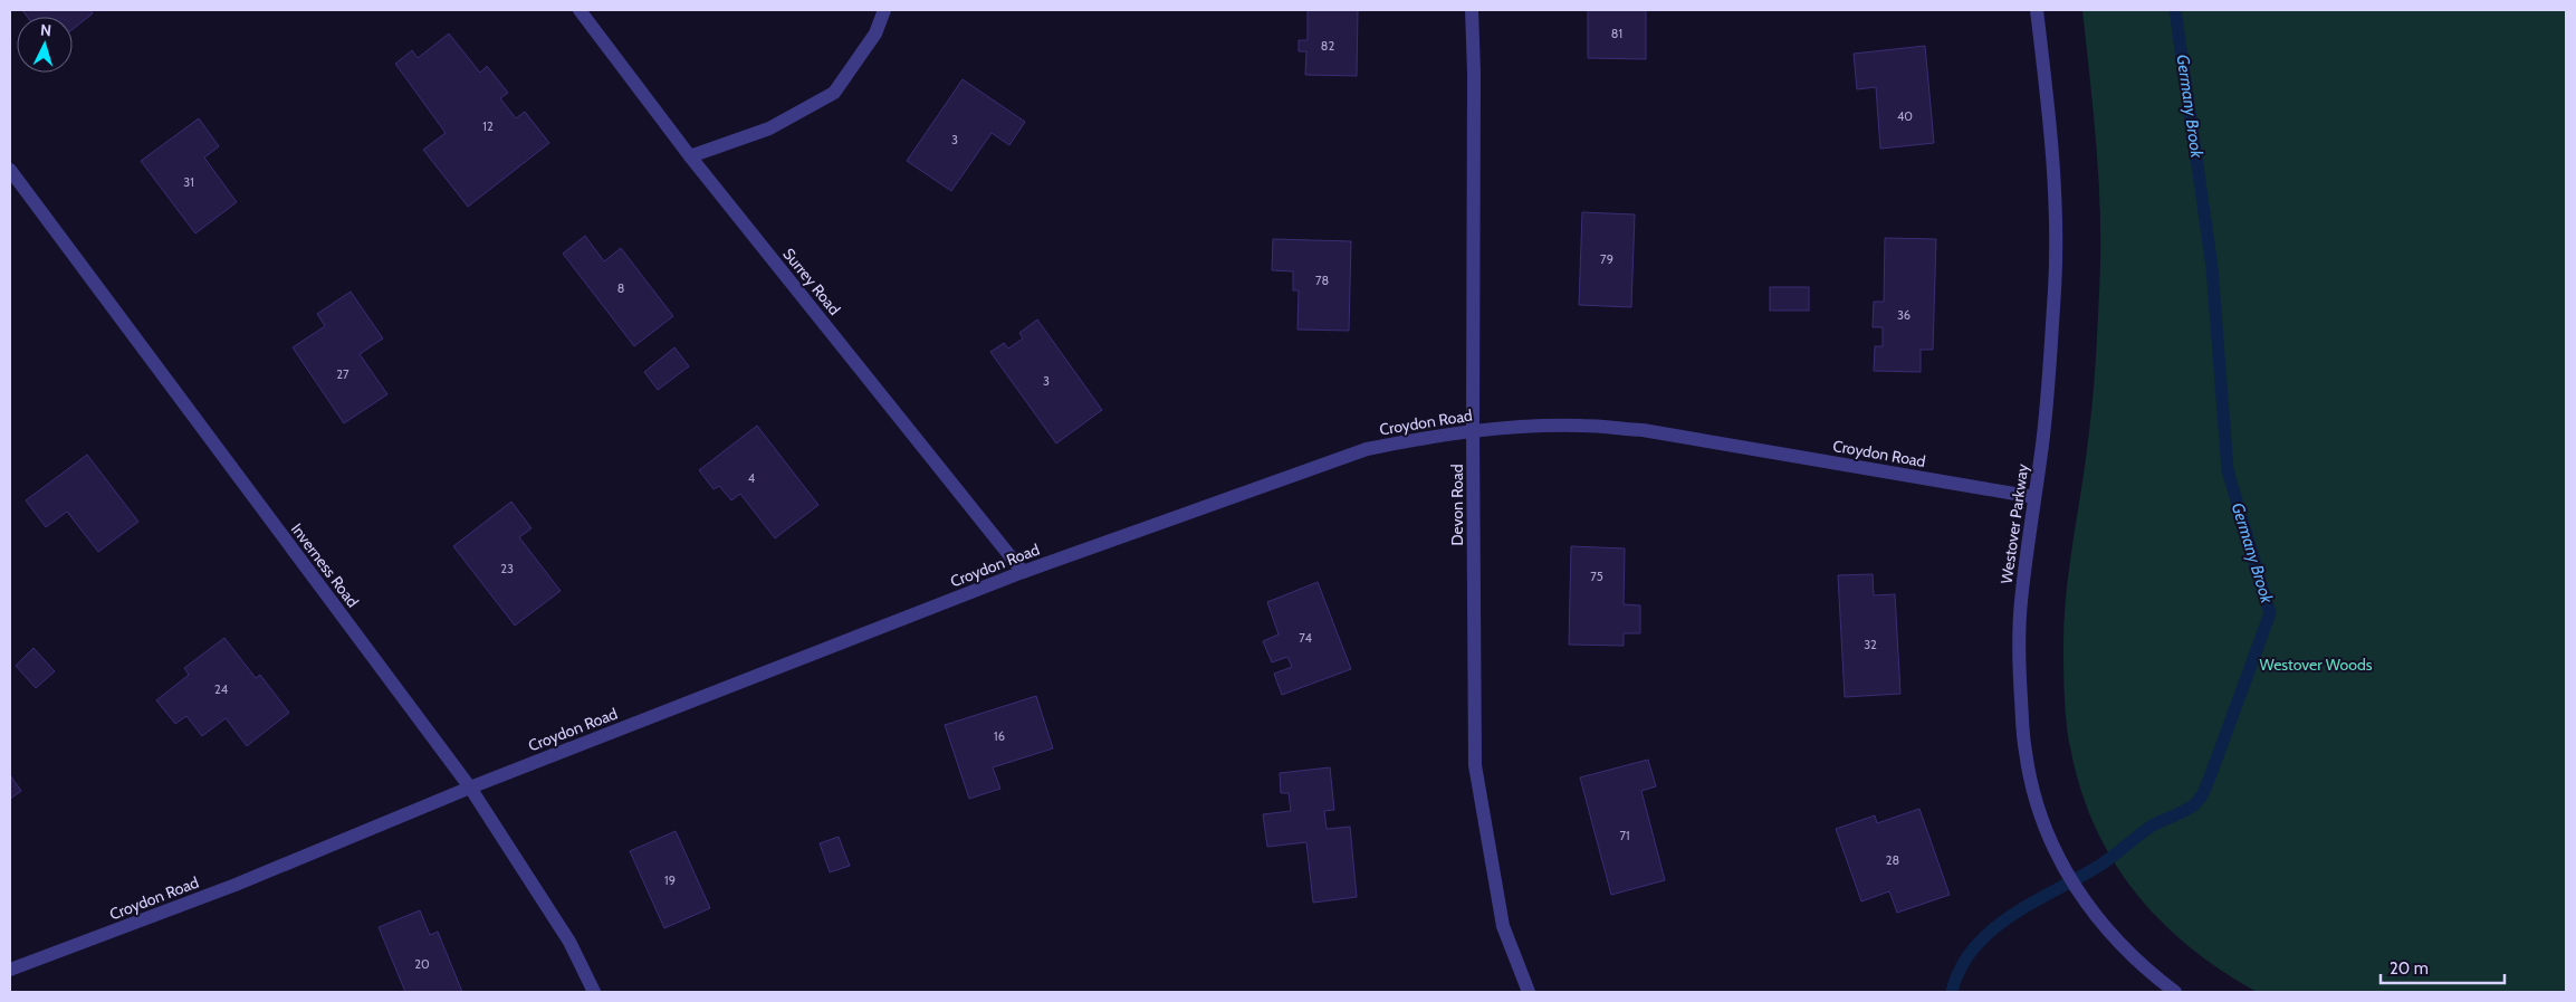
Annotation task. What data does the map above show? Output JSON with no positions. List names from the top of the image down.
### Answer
{
  "streets": {
    "street": [
      "Surrey Road",
      "Croydon Road",
      "Devon Road",
      "Westover Parkway",
      "Inverness Road"
    ]
  },
  "crossings": [
    ["Surrey Road", "Croydon Road"],
    ["Croydon Road", "Devon Road"],
    ["Croydon Road", "Westover Parkway"],
    ["Croydon Road", "Inverness Road"]
  ],
  "water": ["Germany Brook"],
  "parks": ["Westover Woods"],
  "house_numbers": [
    "81",
    "82",
    "40",
    "12",
    "3",
    "31",
    "79",
    "78",
    "8",
    "36",
    "27",
    "3",
    "4",
    "23",
    "75",
    "74",
    "32",
    "24",
    "16",
    "71",
    "28",
    "19",
    "20"
  ],
  "scale_bar": "20 m",
  "north": "top"
}
